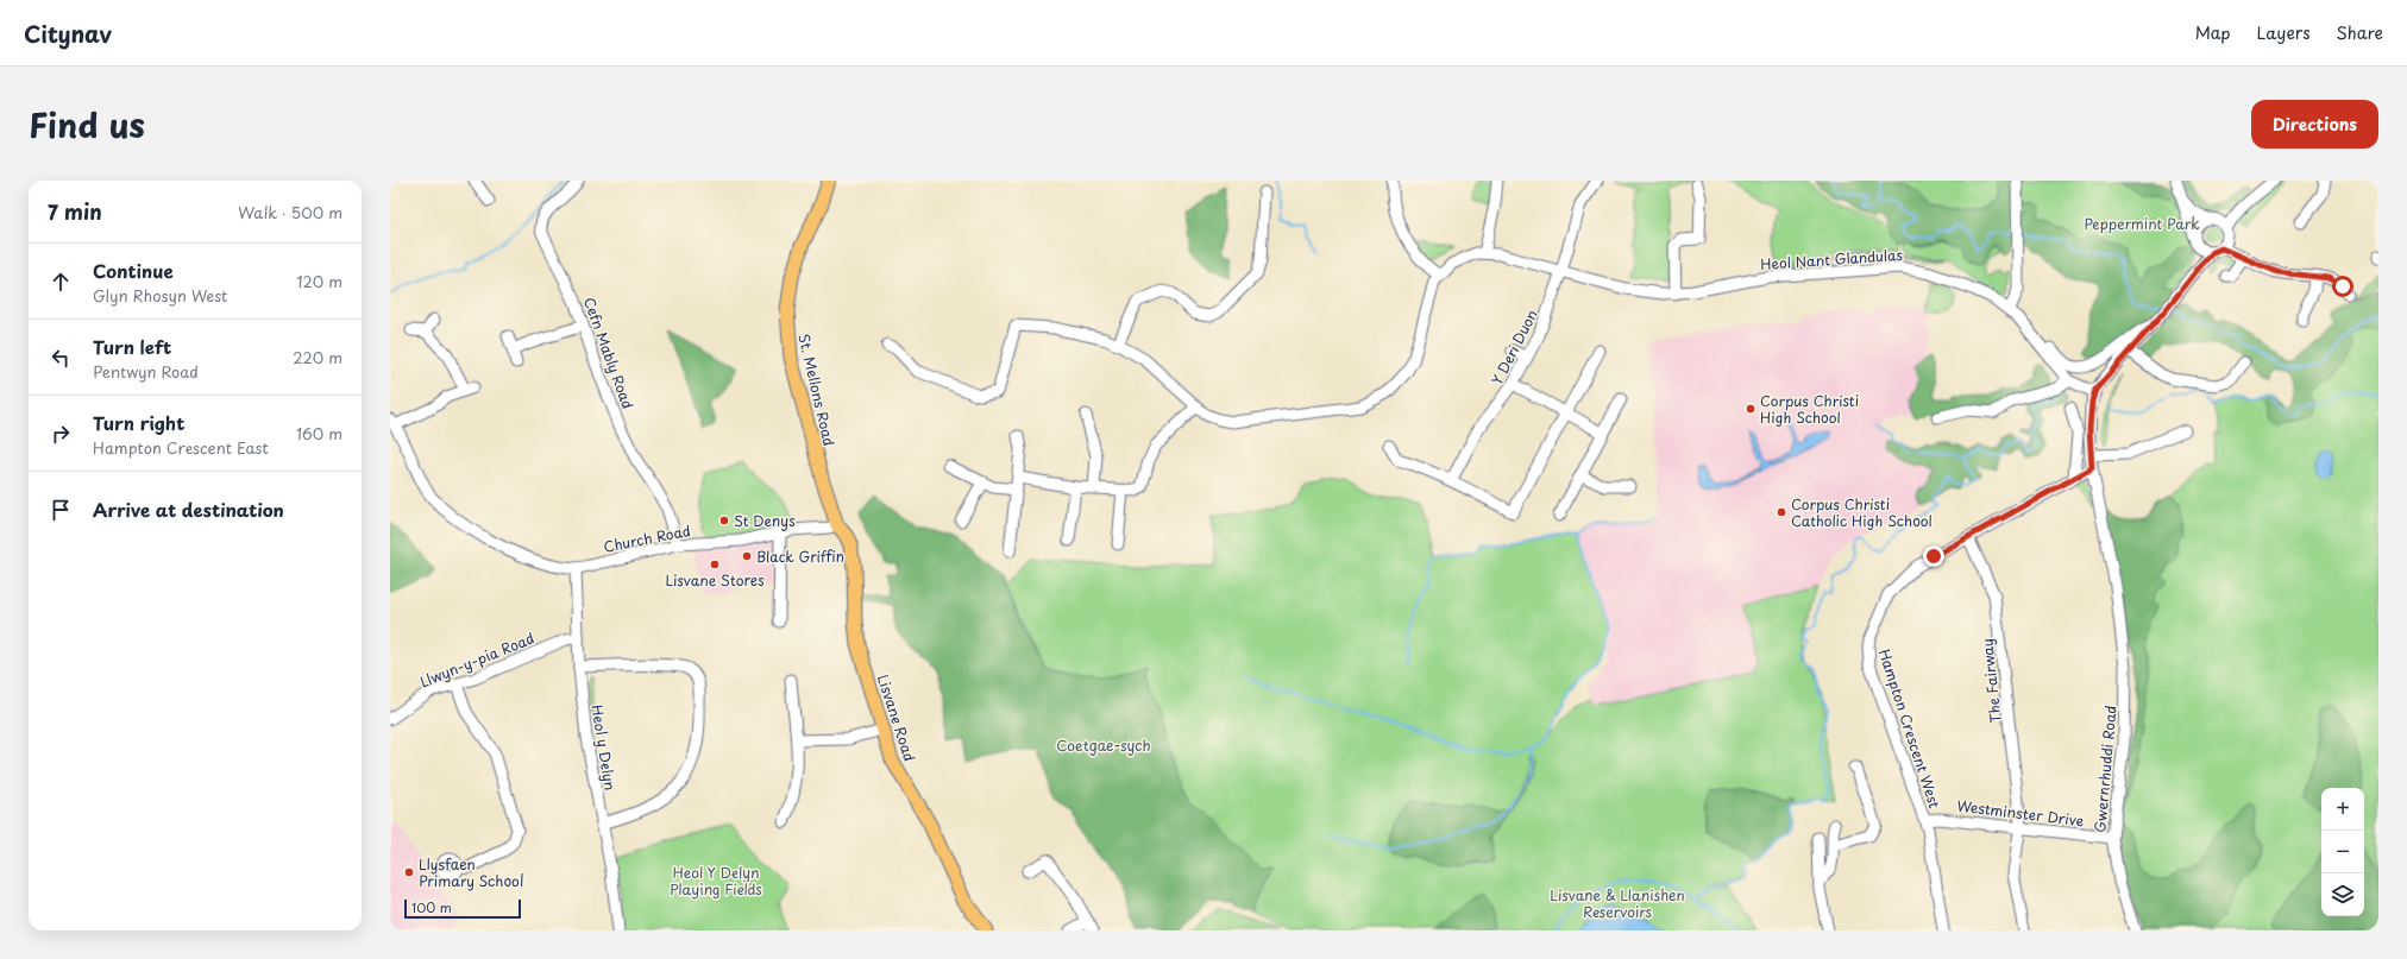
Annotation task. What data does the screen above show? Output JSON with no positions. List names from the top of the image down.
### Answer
{
  "streets": {
    "main road": ["St. Mellons Road", "Lisvane Road"],
    "street": [
      "Heol Nant Glandulas",
      "Y Deri Duon",
      "Cefn Mably Road",
      "Church Road",
      "Llwyn-y-pia Road",
      "The Fairway",
      "Hampton Crescent West",
      "Heol y Delyn",
      "Gwernrhuddi Road",
      "Westminster Drive"
    ]
  },
  "crossings": [
    ["Heol Nant Glandulas", "Y Deri Duon"],
    ["Cefn Mably Road", "Church Road"],
    ["St. Mellons Road", "Church Road"],
    ["St. Mellons Road", "Lisvane Road"],
    ["Church Road", "Lisvane Road"],
    ["Church Road", "Heol y Delyn"],
    ["Llwyn-y-pia Road", "Heol y Delyn"],
    ["The Fairway", "Hampton Crescent West"],
    ["The Fairway", "Westminster Drive"],
    ["Hampton Crescent West", "Gwernrhuddi Road"],
    ["Hampton Crescent West", "Westminster Drive"],
    ["Gwernrhuddi Road", "Westminster Drive"]
  ],
  "parks": [
    "Peppermint Park",
    "Coetgae-sych",
    "Heol Y Delyn Playing Fields",
    "Lisvane & Llanishen Reservoirs"
  ],
  "places": [
    "Corpus Christi High School",
    "Corpus Christi Catholic High School",
    "St Denys",
    "Black Griffin",
    "Lisvane Stores",
    "Llysfaen Primary School"
  ],
  "scale_bar": "100 m",
  "page": {
    "header": "Citynav",
    "nav": ["Map", "Layers", "Share"],
    "title": "Find us",
    "buttons": "Directions",
    "heading": ["7 min", "Walk · 500 m"],
    "list": [
      ["Continue", "Glyn Rhosyn West", "120 m"],
      ["Turn left", "Pentwyn Road", "220 m"],
      ["Turn right", "Hampton Crescent East", "160 m"],
      "Arrive at destination"
    ],
    "map_buttons": ["+", "−"],
    "scale": "100 m"
  }
}
